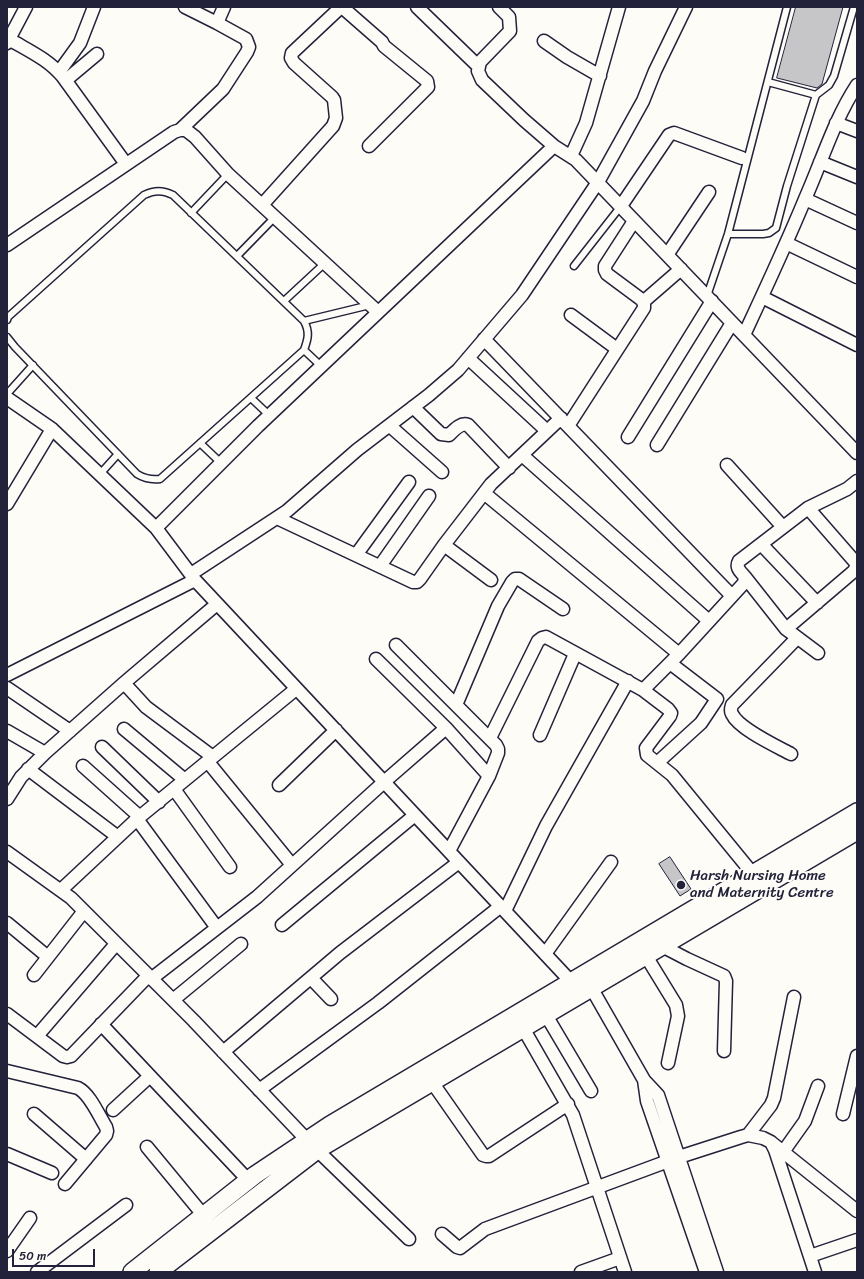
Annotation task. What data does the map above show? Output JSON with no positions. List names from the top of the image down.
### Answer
{
  "places": ["Harsh Nursing Home and Maternity Centre"],
  "scale_bar": "50 m"
}
